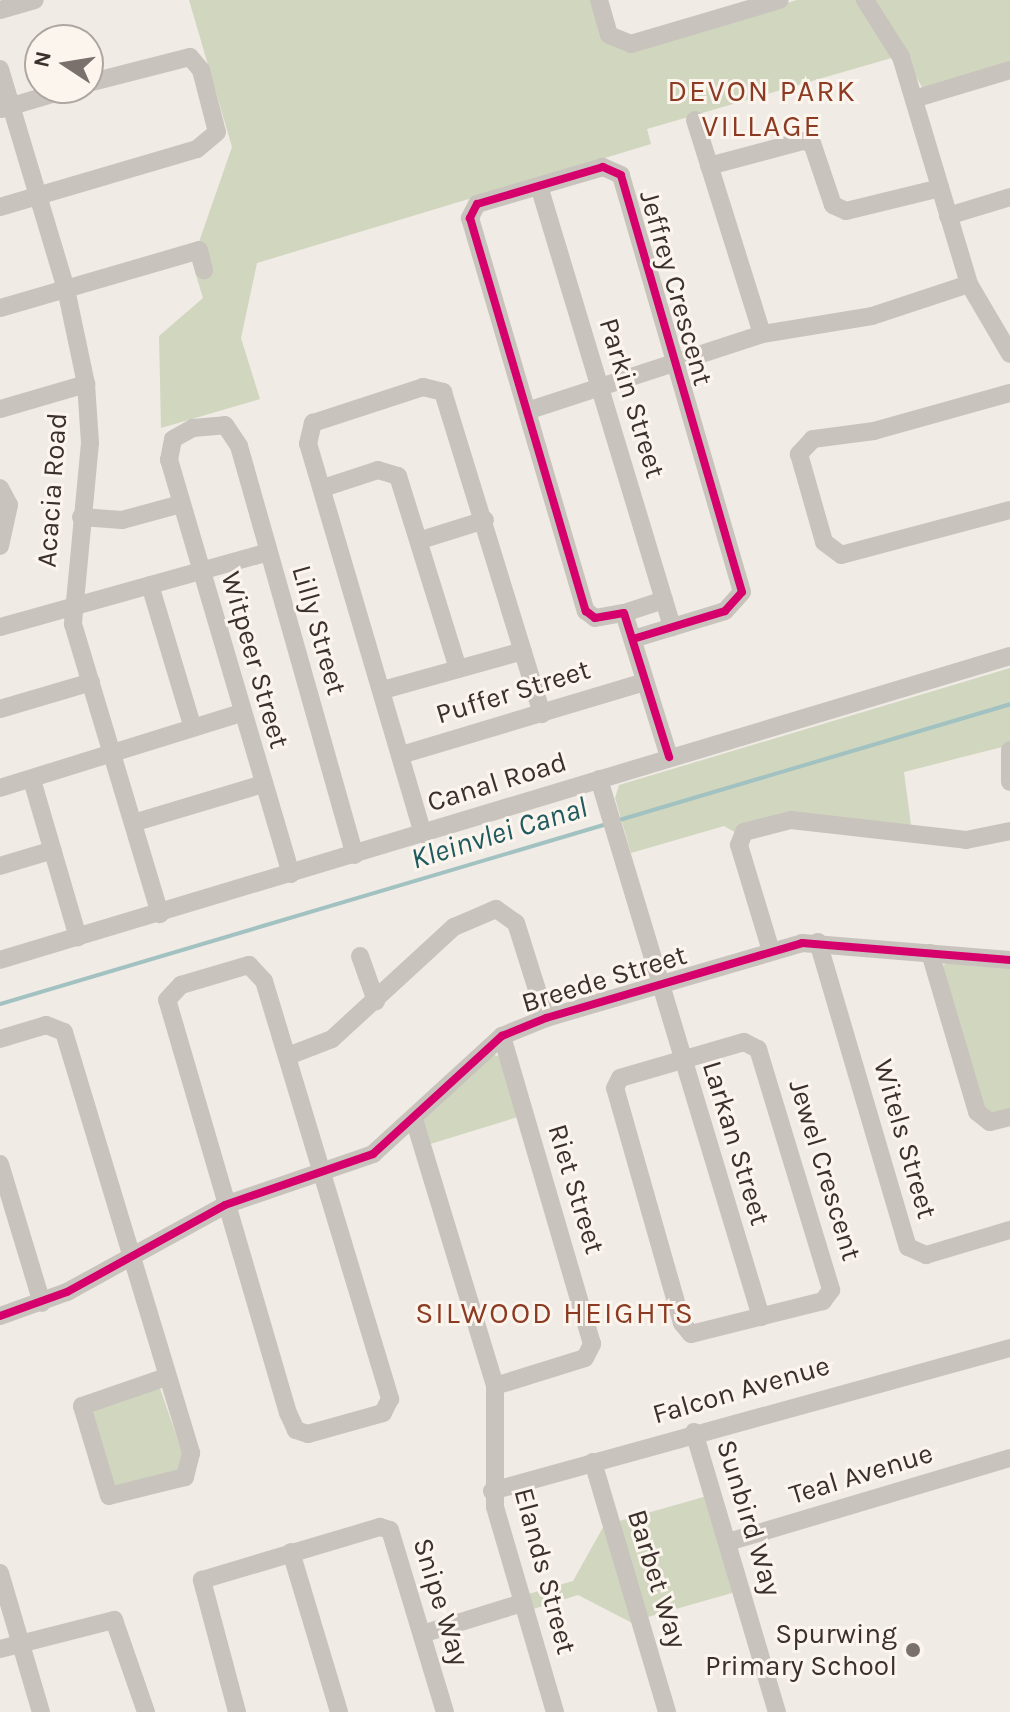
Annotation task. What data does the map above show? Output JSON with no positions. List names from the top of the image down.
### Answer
{
  "streets": {
    "street": [
      "Jeffrey Crescent",
      "Parkin Street",
      "Acacia Road",
      "Lilly Street",
      "Witpeer Street",
      "Puffer Street",
      "Canal Road",
      "Breede Street",
      "Witels Street",
      "Larkan Street",
      "Jewel Crescent",
      "Riet Street",
      "Falcon Avenue",
      "Teal Avenue",
      "Sunbird Way",
      "Elands Street",
      "Barbet Way",
      "Snipe Way"
    ]
  },
  "crossings": [
    ["Jeffrey Crescent", "Parkin Street"],
    ["Acacia Road", "Canal Road"],
    ["Lilly Street", "Witpeer Street"],
    ["Lilly Street", "Canal Road"],
    ["Witpeer Street", "Canal Road"],
    ["Canal Road", "Larkan Street"],
    ["Breede Street", "Witels Street"],
    ["Breede Street", "Larkan Street"],
    ["Breede Street", "Riet Street"],
    ["Breede Street", "Elands Street"],
    ["Larkan Street", "Jewel Crescent"],
    ["Riet Street", "Elands Street"],
    ["Falcon Avenue", "Sunbird Way"],
    ["Falcon Avenue", "Elands Street"],
    ["Falcon Avenue", "Barbet Way"],
    ["Teal Avenue", "Sunbird Way"]
  ],
  "districts": ["DEVON PARK VILLAGE", "SILWOOD HEIGHTS"],
  "water": ["Kleinvlei Canal"],
  "places": ["Spurwing Primary School"],
  "north": "left"
}
